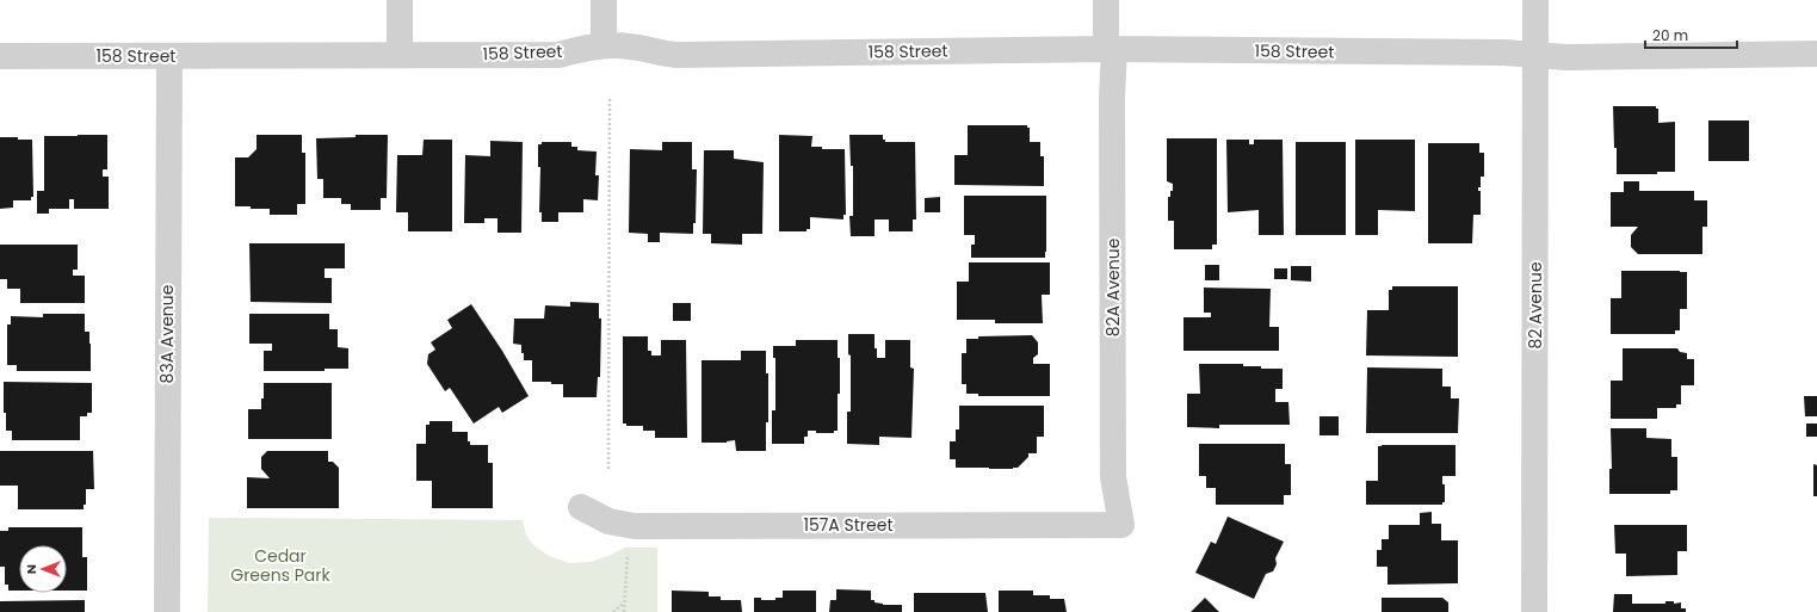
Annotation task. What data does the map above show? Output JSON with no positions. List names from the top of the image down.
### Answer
{
  "streets": {
    "street": [
      "158 Street",
      "82A Avenue",
      "82 Avenue",
      "83A Avenue",
      "157A Street"
    ]
  },
  "crossings": [
    ["158 Street", "82A Avenue"],
    ["158 Street", "82 Avenue"],
    ["158 Street", "83A Avenue"],
    ["82A Avenue", "157A Street"]
  ],
  "parks": ["Cedar Greens Park"],
  "scale_bar": "20 m",
  "north": "left"
}
